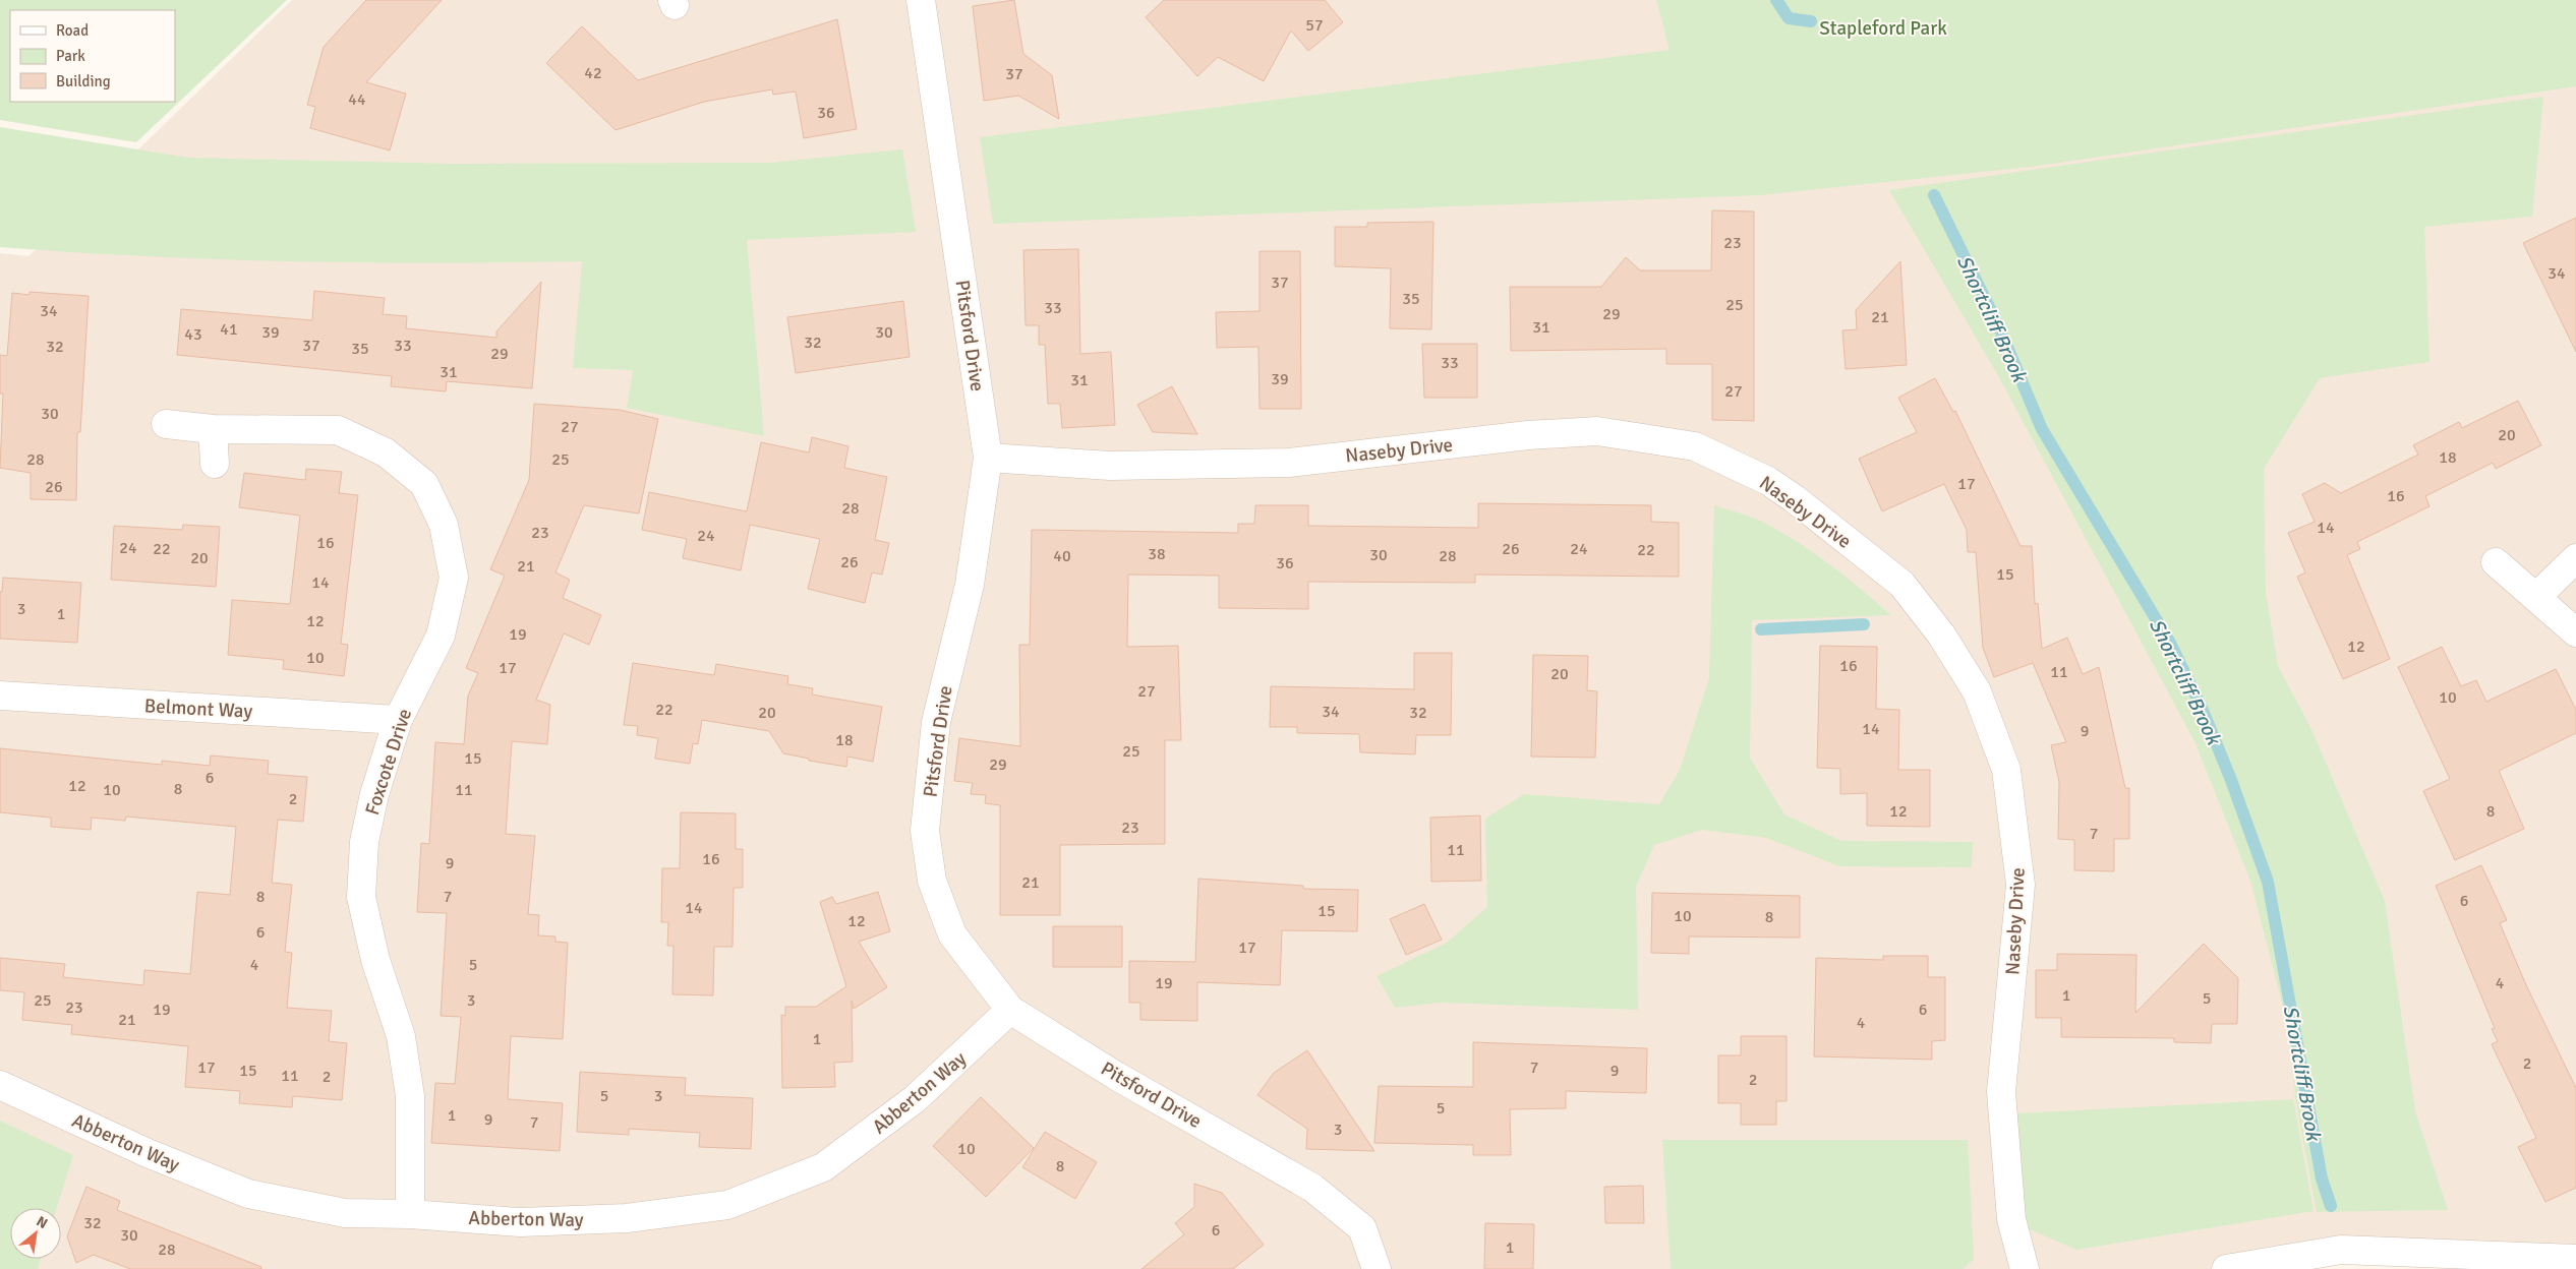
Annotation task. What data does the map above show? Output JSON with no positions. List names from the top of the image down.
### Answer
{
  "streets": {
    "street": [
      "Pitsford Drive",
      "Naseby Drive",
      "Belmont Way",
      "Foxcote Drive",
      "Abberton Way"
    ]
  },
  "crossings": [
    ["Pitsford Drive", "Naseby Drive"],
    ["Pitsford Drive", "Abberton Way"],
    ["Belmont Way", "Foxcote Drive"],
    ["Foxcote Drive", "Abberton Way"]
  ],
  "water": ["Shortcliff Brook"],
  "parks": ["Stapleford Park"],
  "house_numbers": [
    "57",
    "42",
    "37",
    "44",
    "36",
    "23",
    "34",
    "37",
    "35",
    "25",
    "33",
    "34",
    "29",
    "21",
    "31",
    "41",
    "39",
    "30",
    "43",
    "32",
    "37",
    "33",
    "32",
    "35",
    "29",
    "33",
    "31",
    "39",
    "31",
    "27",
    "30",
    "27",
    "20",
    "18",
    "28",
    "25",
    "17",
    "26",
    "16",
    "28",
    "14",
    "23",
    "24",
    "16",
    "24",
    "22",
    "26",
    "24",
    "22",
    "38",
    "30",
    "40",
    "28",
    "20",
    "26",
    "36",
    "21",
    "15",
    "14",
    "3",
    "1",
    "12",
    "19",
    "12",
    "10",
    "16",
    "17",
    "11",
    "20",
    "27",
    "10",
    "22",
    "34",
    "20",
    "32",
    "14",
    "9",
    "18",
    "25",
    "15",
    "29",
    "6",
    "12",
    "8",
    "10",
    "11",
    "2",
    "12",
    "8",
    "23",
    "7",
    "11",
    "16",
    "9",
    "21",
    "8",
    "7",
    "6",
    "14",
    "15",
    "10",
    "8",
    "12",
    "6",
    "17",
    "4",
    "5",
    "19",
    "4",
    "1",
    "5",
    "25",
    "3",
    "23",
    "19",
    "6",
    "21",
    "4",
    "1",
    "2",
    "17",
    "7",
    "15",
    "9",
    "11",
    "2",
    "2",
    "5",
    "3",
    "5",
    "1",
    "9",
    "7",
    "3",
    "10",
    "8",
    "32",
    "6",
    "30",
    "1",
    "28"
  ],
  "legend": ["Road", "Park", "Building"],
  "north": "top right"
}
